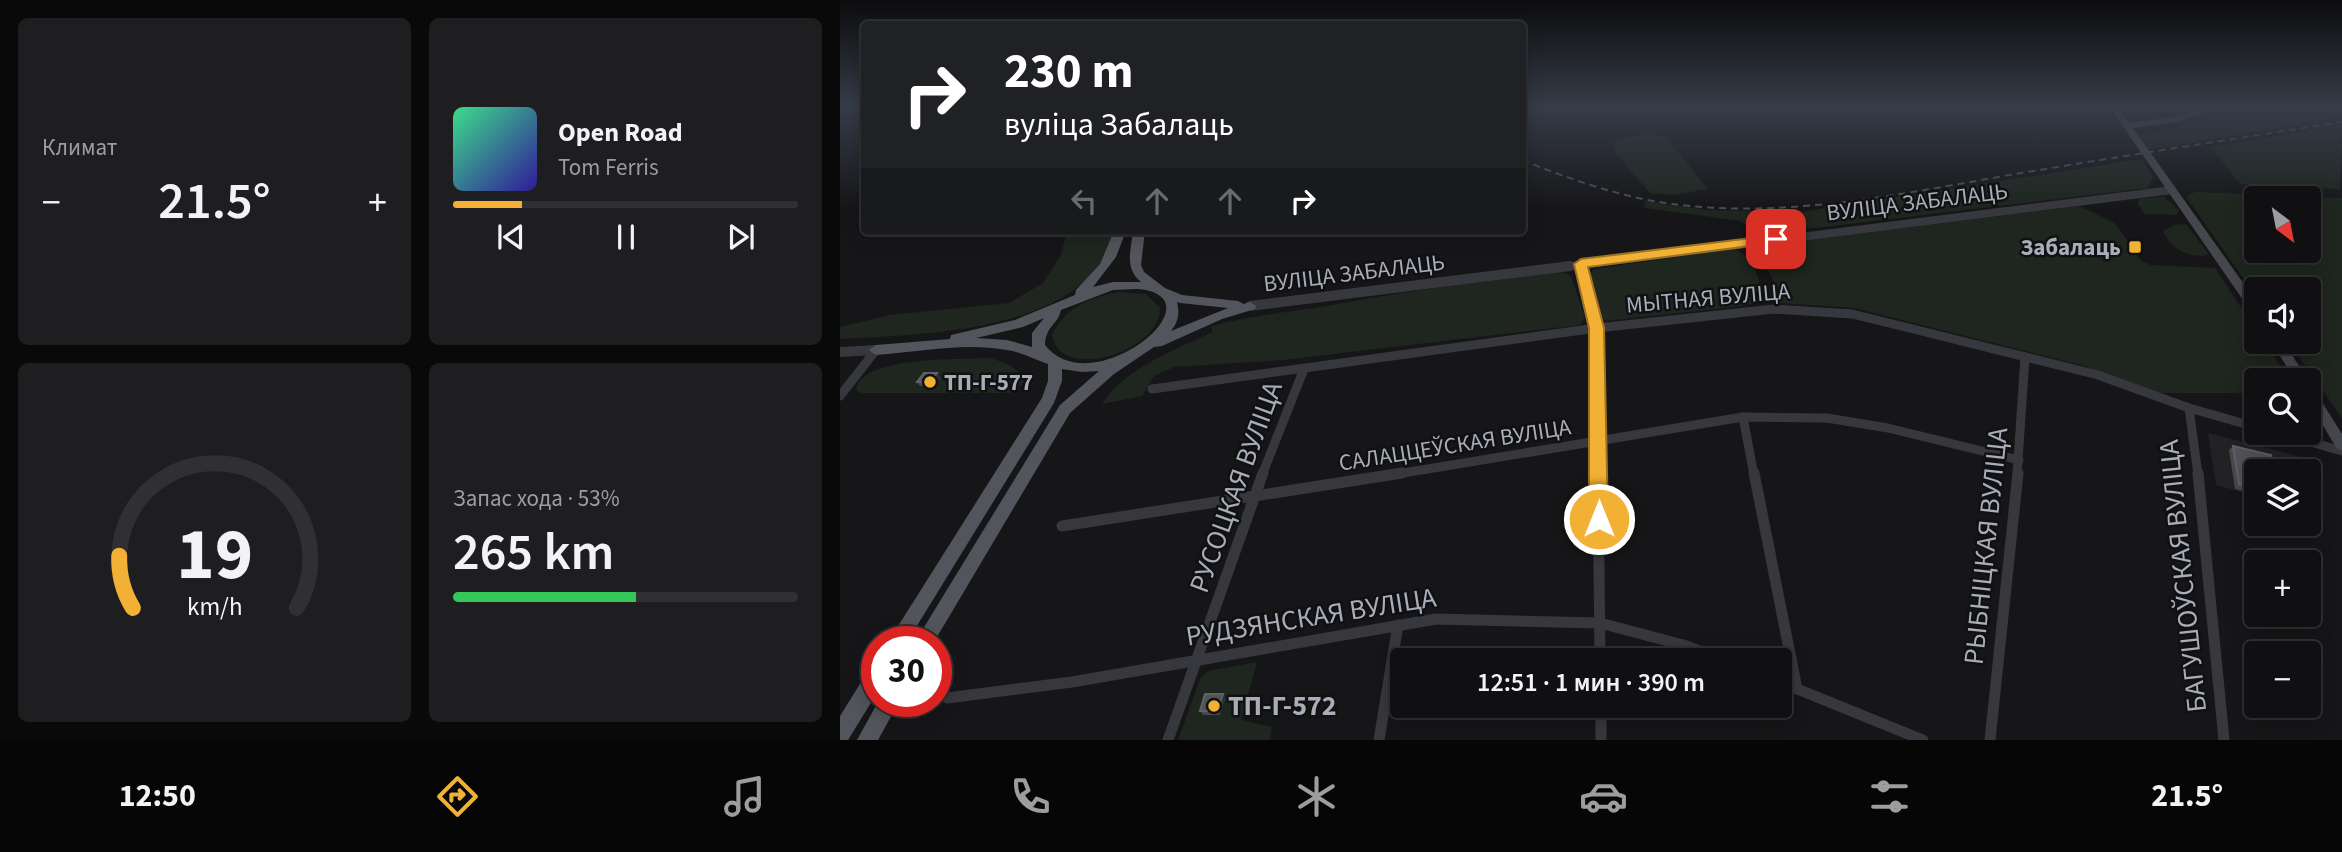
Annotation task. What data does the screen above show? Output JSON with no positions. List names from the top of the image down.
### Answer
{
  "streets": {
    "street": [
      "ВУЛІЦА ЗАБАЛАЦЬ",
      "МЫТНАЯ ВУЛІЦА",
      "САЛАЦЦЕЎСКАЯ ВУЛІЦА",
      "РУСОЦКАЯ ВУЛІЦА",
      "РЫБНІЦКАЯ ВУЛІЦА",
      "БАГУШОЎСКАЯ ВУЛІЦА",
      "РУДЗЯНСКАЯ ВУЛІЦА"
    ]
  },
  "crossings": [
    ["МЫТНАЯ ВУЛІЦА", "РУСОЦКАЯ ВУЛІЦА"],
    ["МЫТНАЯ ВУЛІЦА", "РЫБНІЦКАЯ ВУЛІЦА"],
    ["МЫТНАЯ ВУЛІЦА", "БАГУШОЎСКАЯ ВУЛІЦА"],
    ["САЛАЦЦЕЎСКАЯ ВУЛІЦА", "РУСОЦКАЯ ВУЛІЦА"],
    ["САЛАЦЦЕЎСКАЯ ВУЛІЦА", "РЫБНІЦКАЯ ВУЛІЦА"],
    ["РУСОЦКАЯ ВУЛІЦА", "РУДЗЯНСКАЯ ВУЛІЦА"]
  ],
  "places": {
    "transit": ["Забалаць"],
    "other": ["ТП-Г-577", "ТП-Г-572"]
  },
  "north": "bottom right",
  "page": {
    "tile": [
      "Климат",
      ["Запас хода · 53%", "265 km"]
    ],
    "turn": ["230 m", "вуліца Забалаць"],
    "song": ["Open Road", "Tom Ferris"],
    "heat": ["−", "21.5°", "+"],
    "map_buttons": ["+", "−"],
    "limit": "30",
    "trip": "12:51 · 1 мин · 390 m",
    "tabs": ["12:50", "21.5°"],
    "gauge": ["19", "km/h"]
  }
}
